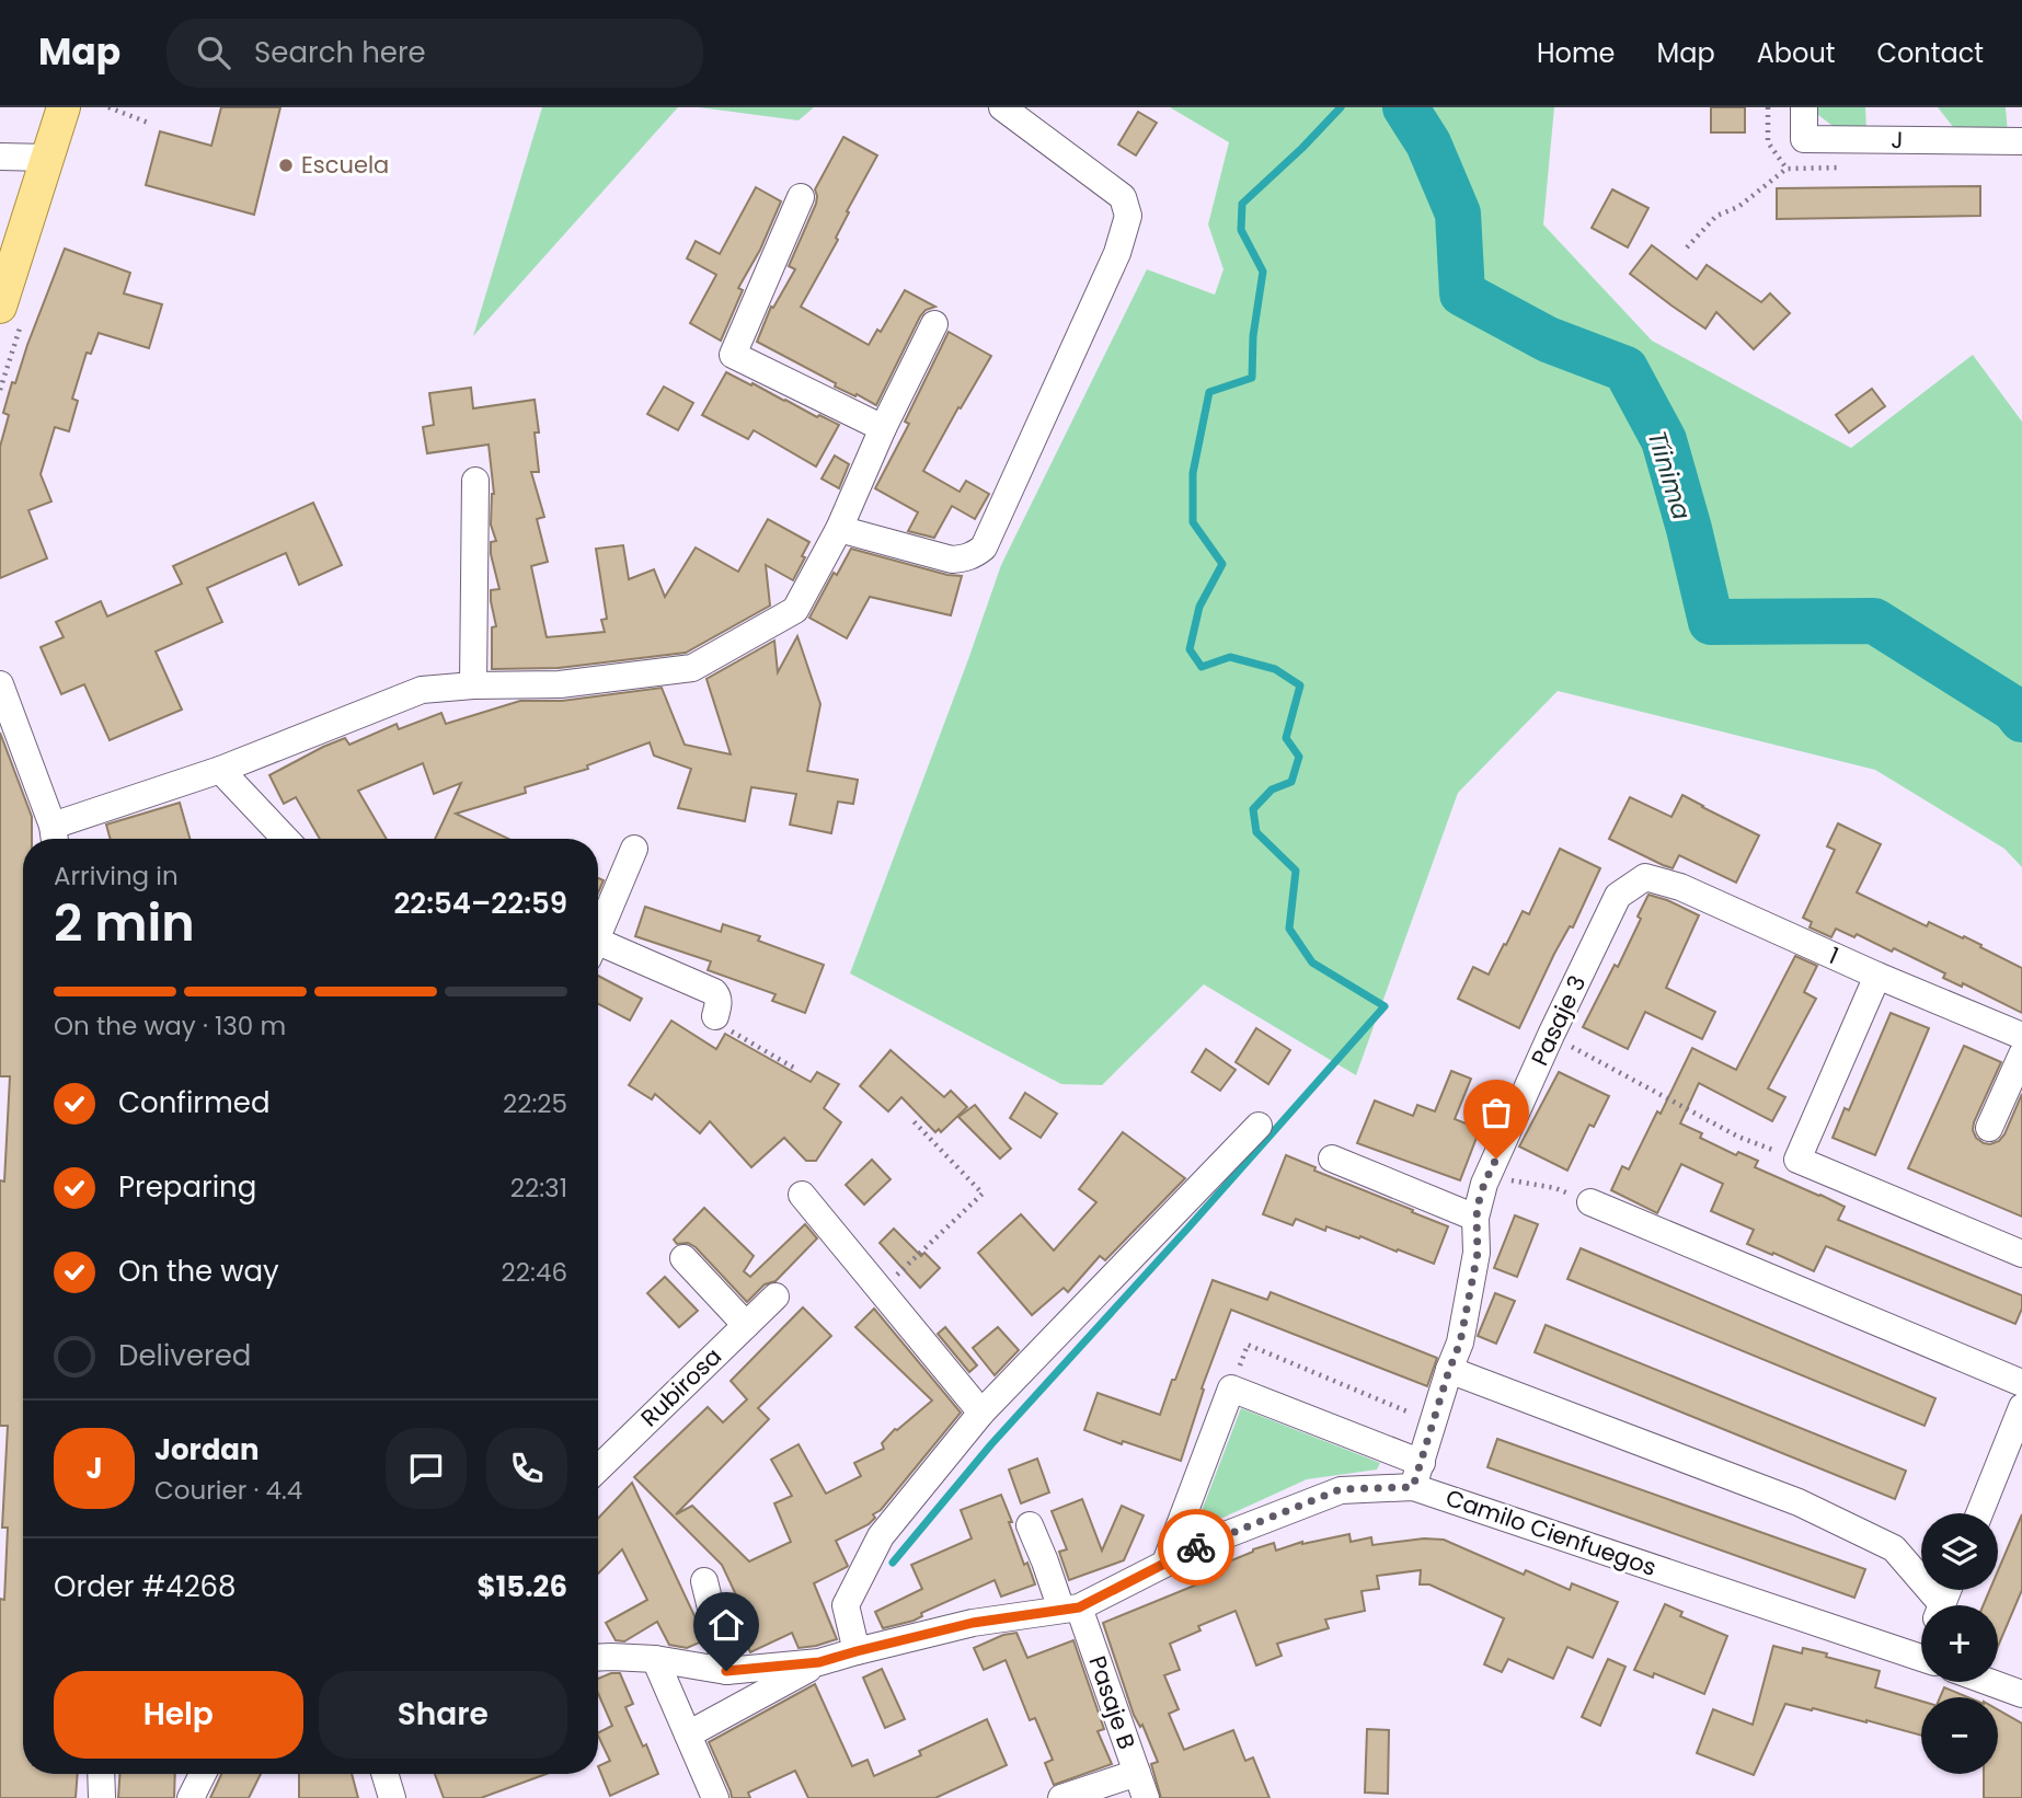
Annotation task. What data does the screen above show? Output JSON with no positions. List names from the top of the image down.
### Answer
{
  "streets": {
    "street": [
      "J",
      "1",
      "Pasaje 3",
      "Rubirosa",
      "Camilo Cienfuegos",
      "Pasaje B"
    ]
  },
  "crossings": [
    ["1", "Pasaje 3"],
    ["Pasaje 3", "Camilo Cienfuegos"],
    ["Camilo Cienfuegos", "Pasaje B"]
  ],
  "water": ["Tíinima"],
  "places": ["Escuela"],
  "page": {
    "header": "Map",
    "search": "Search here",
    "nav": [
      "Home",
      "Map",
      "About",
      "Contact"
    ],
    "heading": ["2 min", "Arriving in", "22:54–22:59"],
    "panel": [
      "Jordan",
      "Courier · 4.4",
      "Order #4268",
      "$15.26"
    ],
    "bar": "On the way · 130 m",
    "list": [
      ["Confirmed", "22:25"],
      ["Preparing", "22:31"],
      ["On the way", "22:46"],
      "Delivered"
    ],
    "round": "J",
    "map_buttons": ["+", "−"],
    "buttons": ["Help", "Share"]
  }
}
